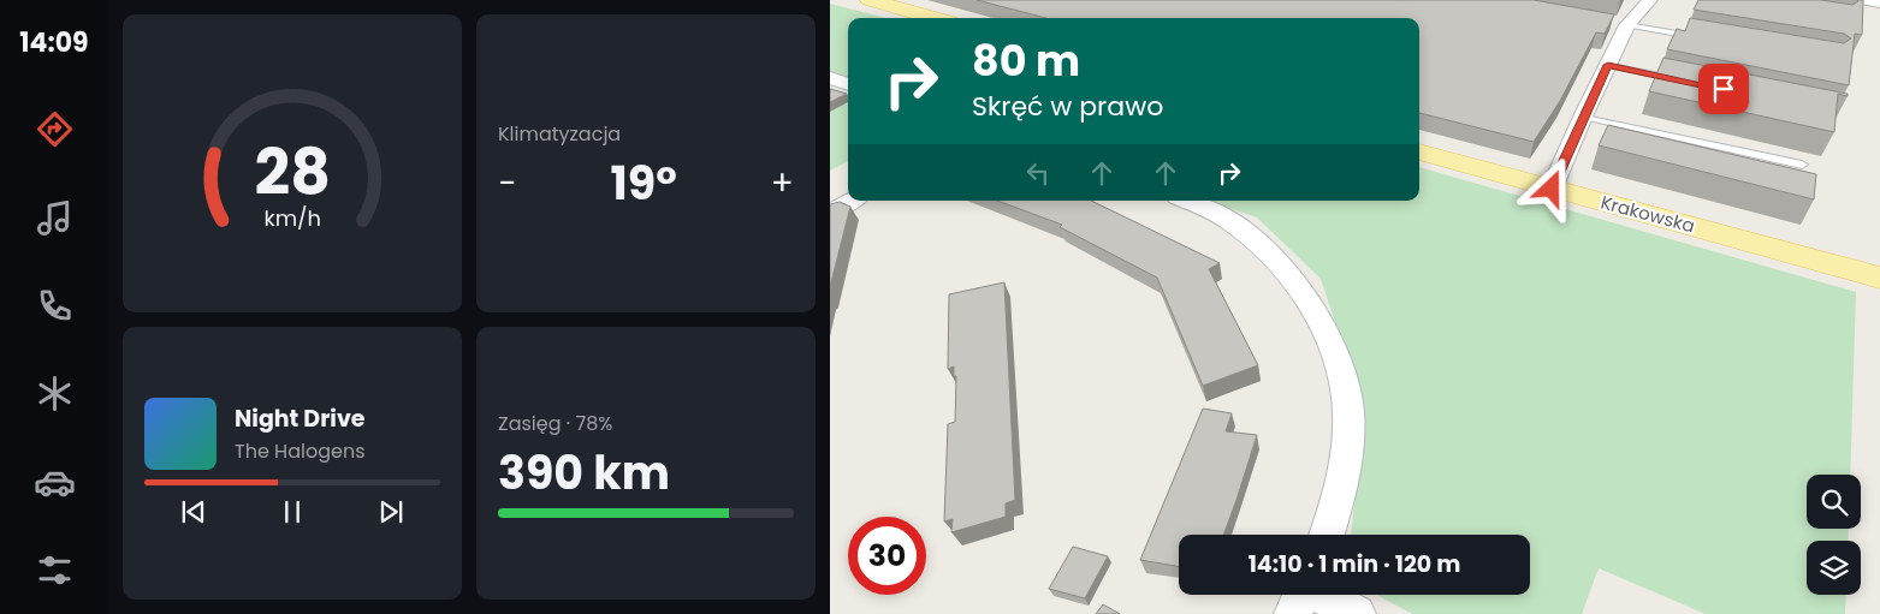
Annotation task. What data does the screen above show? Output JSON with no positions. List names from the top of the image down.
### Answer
{
  "streets": {
    "main road": ["Krakowska"]
  },
  "page": {
    "tabs": "14:09",
    "tile": [
      "Klimatyzacja",
      ["Zasięg · 78%", "390 km"]
    ],
    "turn": ["80 m", "Skręć w prawo"],
    "heat": ["−", "19°", "+"],
    "song": ["Night Drive", "The Halogens"],
    "limit": "30",
    "trip": "14:10 · 1 min · 120 m",
    "gauge": ["28", "km/h"]
  }
}
